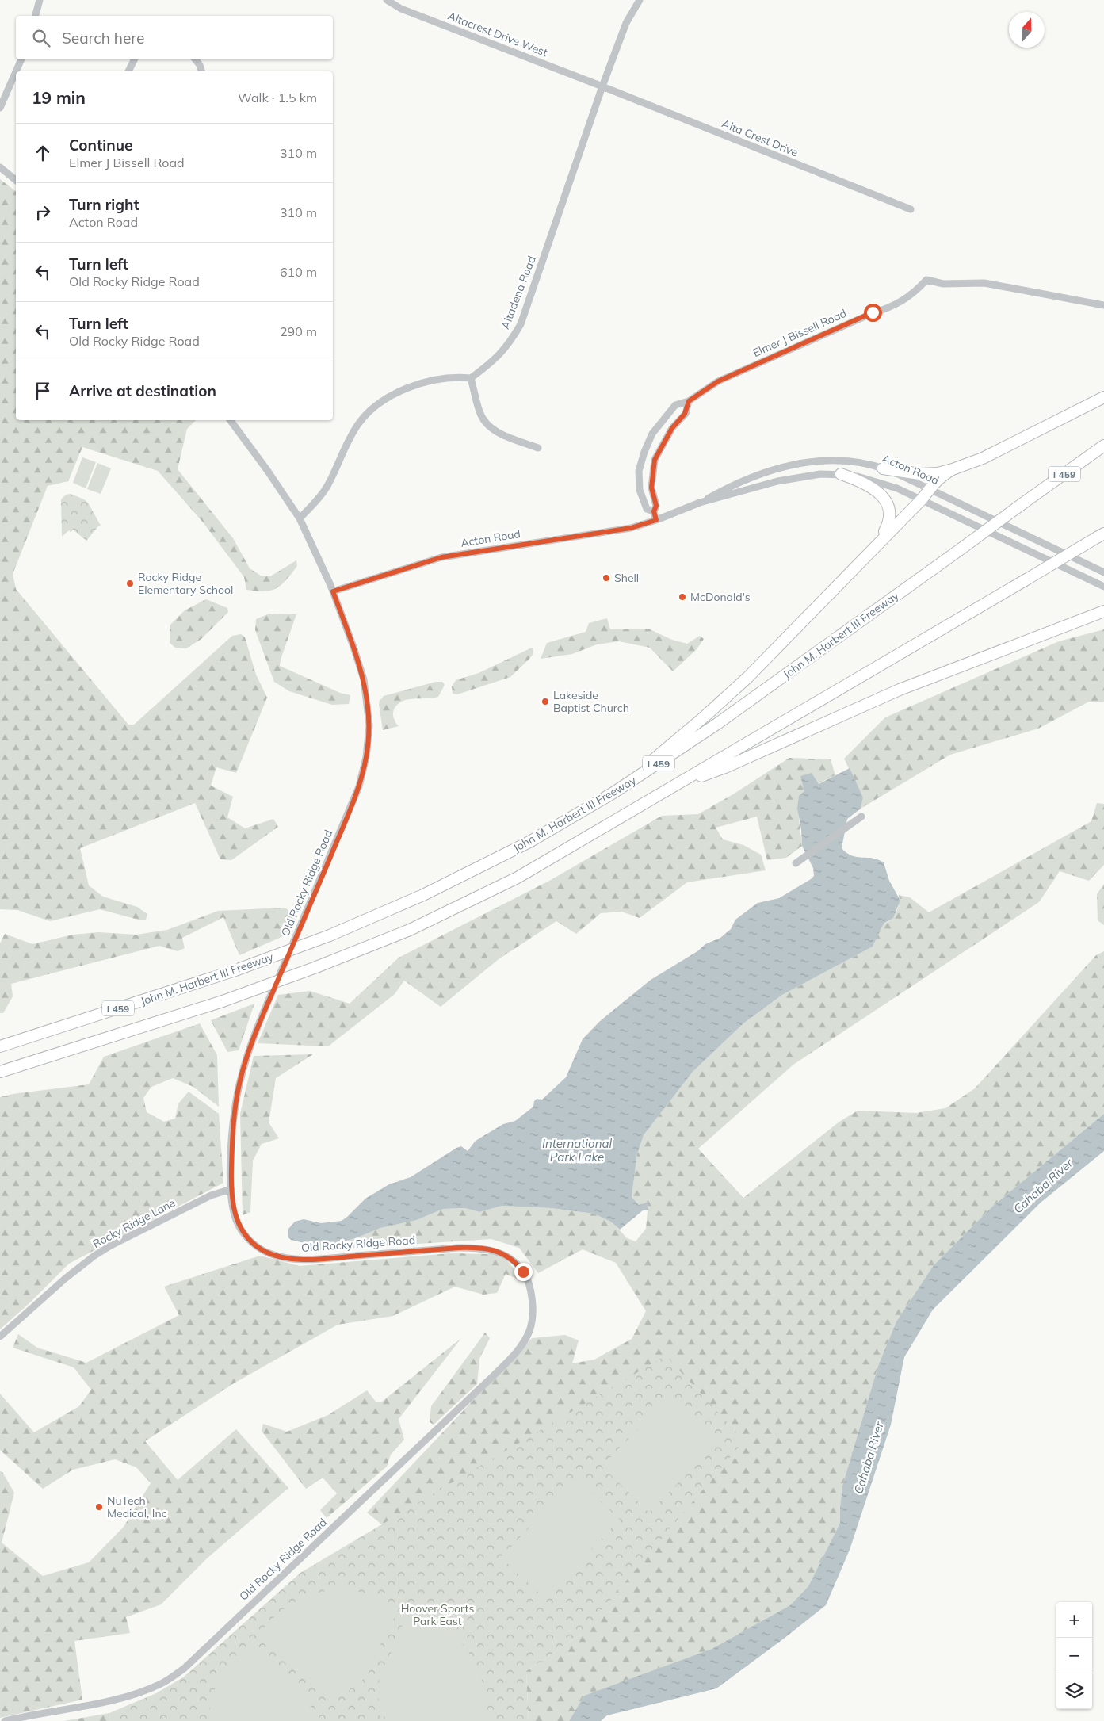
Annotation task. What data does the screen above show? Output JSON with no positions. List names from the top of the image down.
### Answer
{
  "streets": {
    "highway": ["I 459", "John M. Harbert III Freeway"],
    "street": [
      "Altacrest Drive West",
      "Alta Crest Drive",
      "Altadena Road",
      "Elmer J Bissell Road",
      "Acton Road",
      "Old Rocky Ridge Road",
      "Rocky Ridge Lane"
    ]
  },
  "crossings": [
    ["Altacrest Drive West", "Alta Crest Drive"],
    ["Altacrest Drive West", "Altadena Road"],
    ["Alta Crest Drive", "Altadena Road"],
    ["Elmer J Bissell Road", "Acton Road"],
    ["Acton Road", "Old Rocky Ridge Road"],
    ["Old Rocky Ridge Road", "Rocky Ridge Lane"]
  ],
  "water": ["International Park Lake", "Cahaba River"],
  "parks": ["Hoover Sports Park East"],
  "places": [
    "Shell",
    "Rocky Ridge Elementary School",
    "McDonald's",
    "Lakeside Baptist Church",
    "NuTech Medical, Inc"
  ],
  "north": "top",
  "page": {
    "search": "Search here",
    "heading": ["19 min", "Walk · 1.5 km"],
    "list": [
      ["Continue", "Elmer J Bissell Road", "310 m"],
      ["Turn right", "Acton Road", "310 m"],
      ["Turn left", "Old Rocky Ridge Road", "610 m"],
      ["Turn left", "Old Rocky Ridge Road", "290 m"],
      "Arrive at destination"
    ],
    "map_buttons": ["+", "−"]
  }
}
